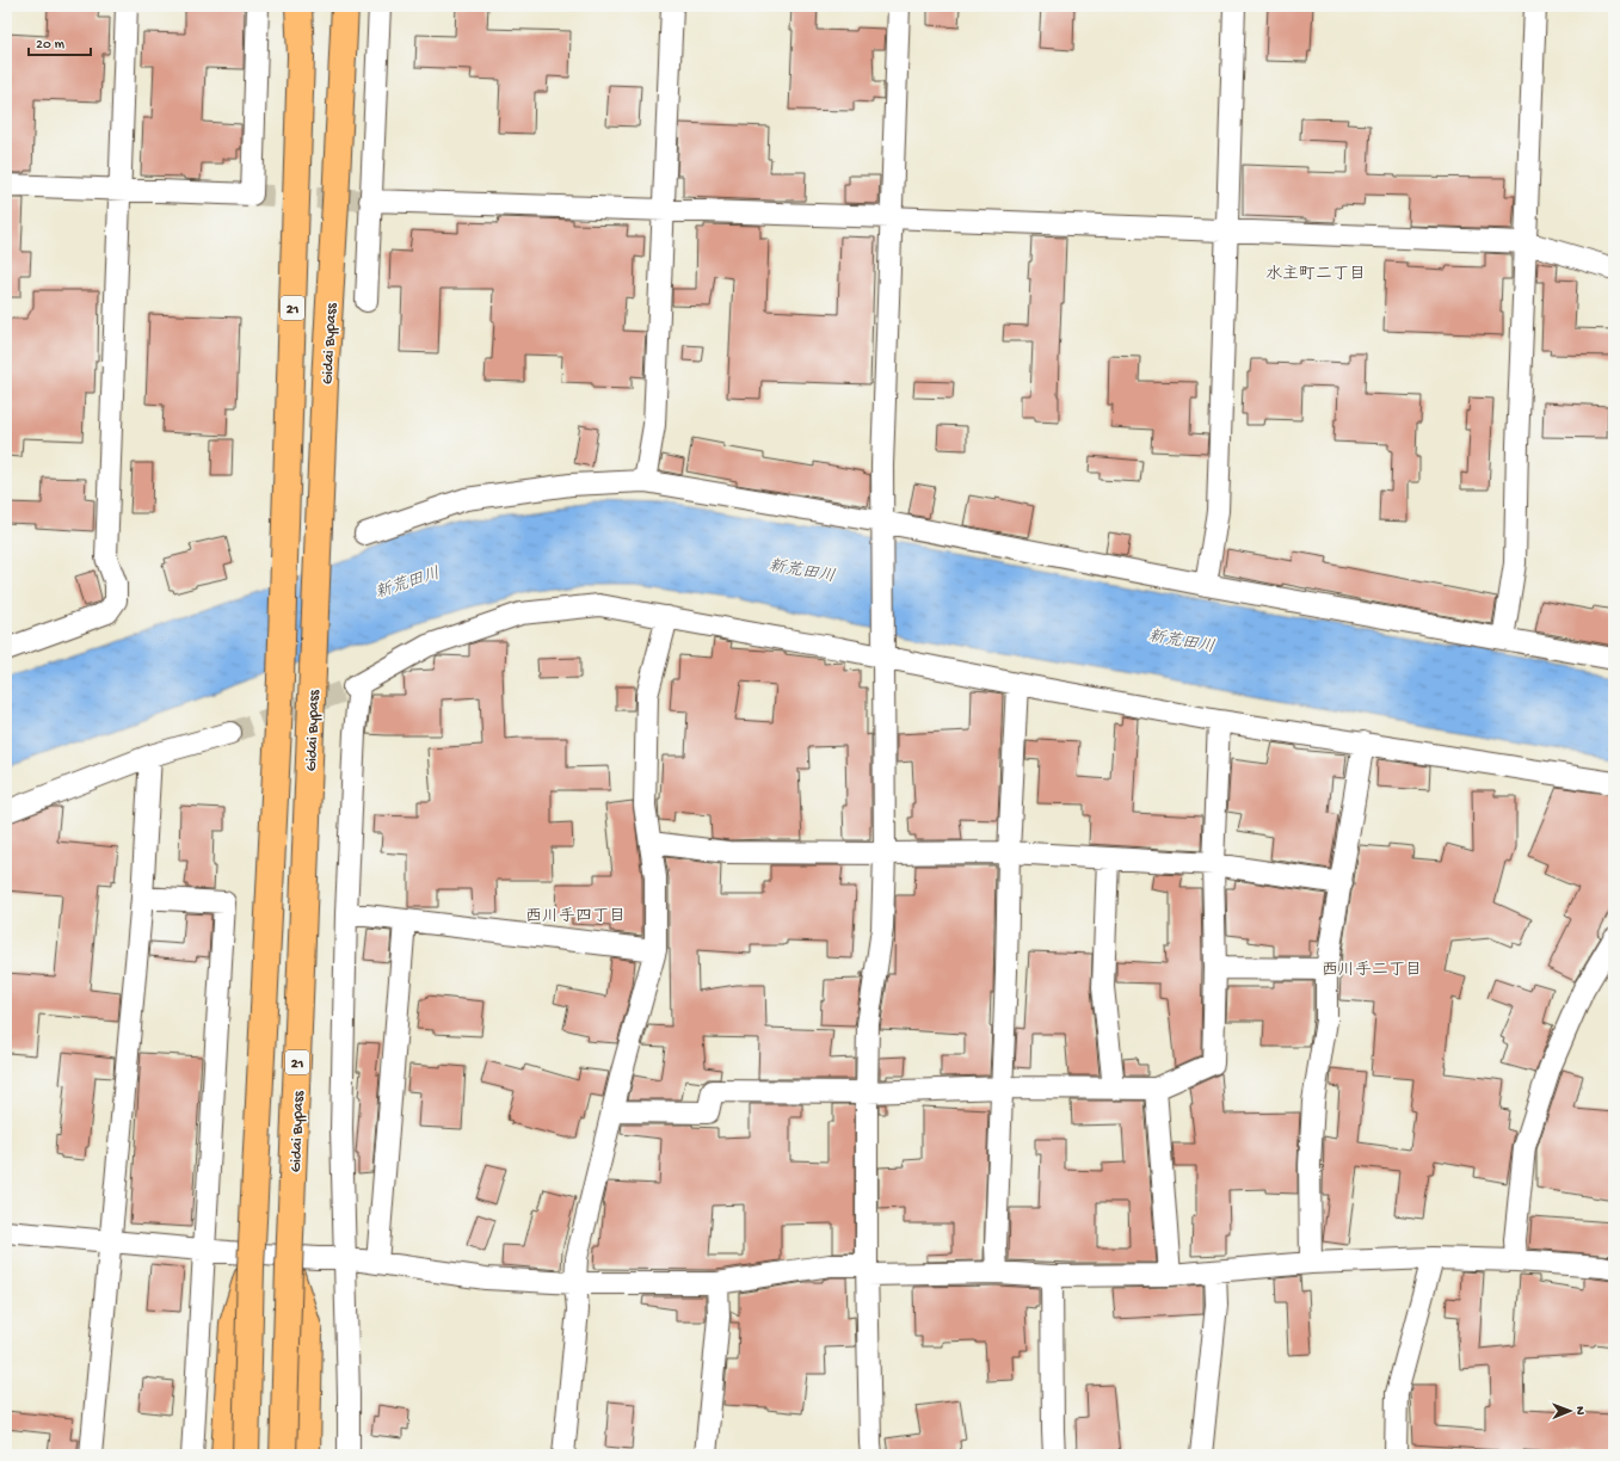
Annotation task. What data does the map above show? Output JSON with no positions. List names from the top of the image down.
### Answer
{
  "streets": {
    "highway": ["21", "Gidai Bypass"]
  },
  "crossings": [
    ["21", "Gidai Bypass"]
  ],
  "districts": ["水主町二丁目", "西川手四丁目", "西川手二丁目"],
  "water": ["新荒田川"],
  "scale_bar": "20 m",
  "north": "right"
}
